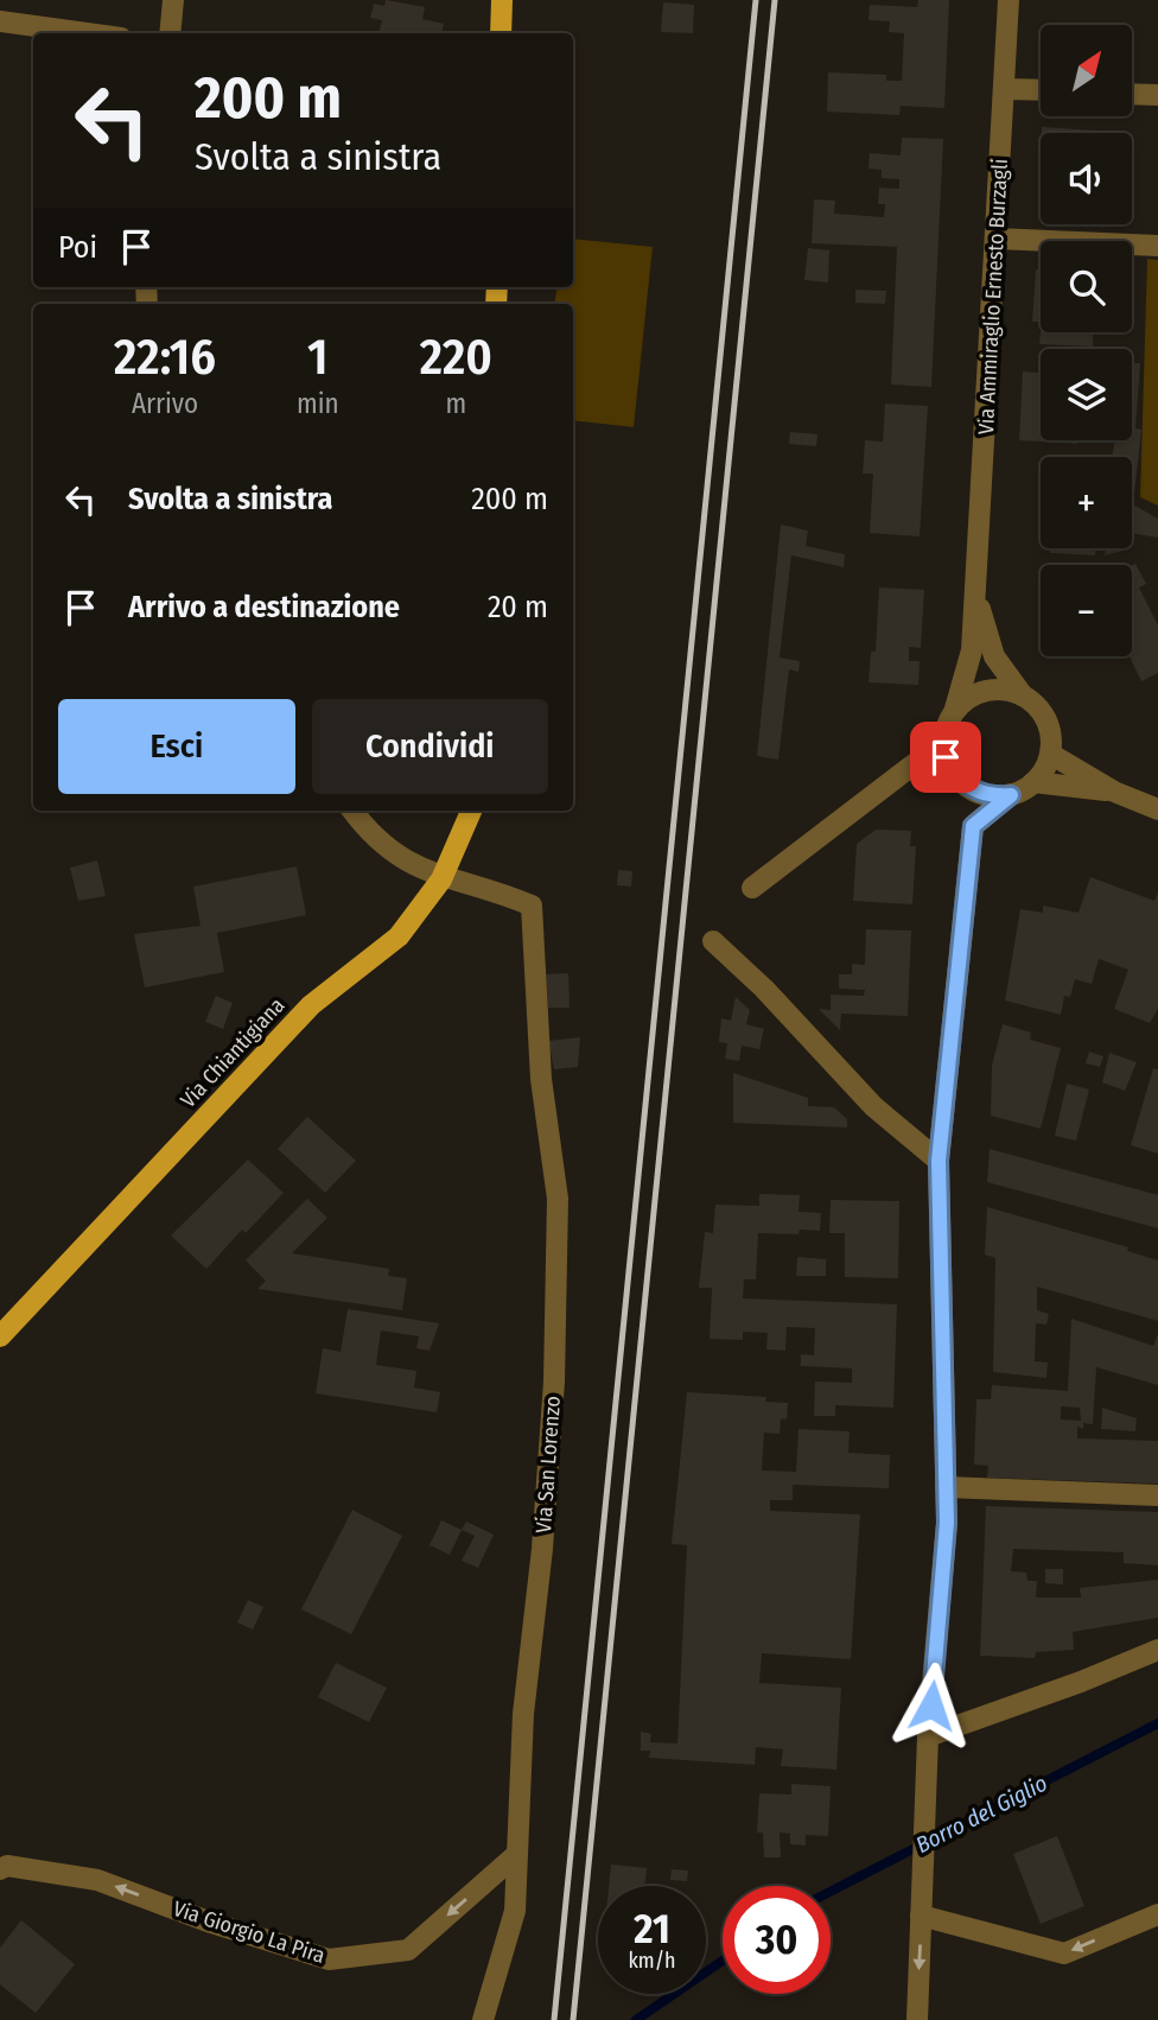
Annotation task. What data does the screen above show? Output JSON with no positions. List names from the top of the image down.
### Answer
{
  "streets": {
    "main road": ["Via Chiantigiana"],
    "street": ["Via Ammiraglio Ernesto Burzagli", "Via San Lorenzo", "Via Giorgio La Pira"]
  },
  "crossings": [
    ["Via Chiantigiana", "Via San Lorenzo"],
    ["Via San Lorenzo", "Via Giorgio La Pira"]
  ],
  "one_way": ["Via Giorgio La Pira"],
  "water": ["Borro del Giglio"],
  "north": "top right",
  "page": {
    "map_buttons": ["+", "−"],
    "turn": ["200 m", "Svolta a sinistra"],
    "then": "Poi",
    "eta": [
      "22:16",
      "Arrivo",
      "1",
      "min",
      "220",
      "m"
    ],
    "list": [
      {
        "name": "Svolta a sinistra",
        "value": "200 m"
      },
      {
        "name": "Arrivo a destinazione",
        "value": "20 m"
      }
    ],
    "buttons": ["Esci", "Condividi"],
    "speed": "21 km/h",
    "limit": "30"
  }
}
